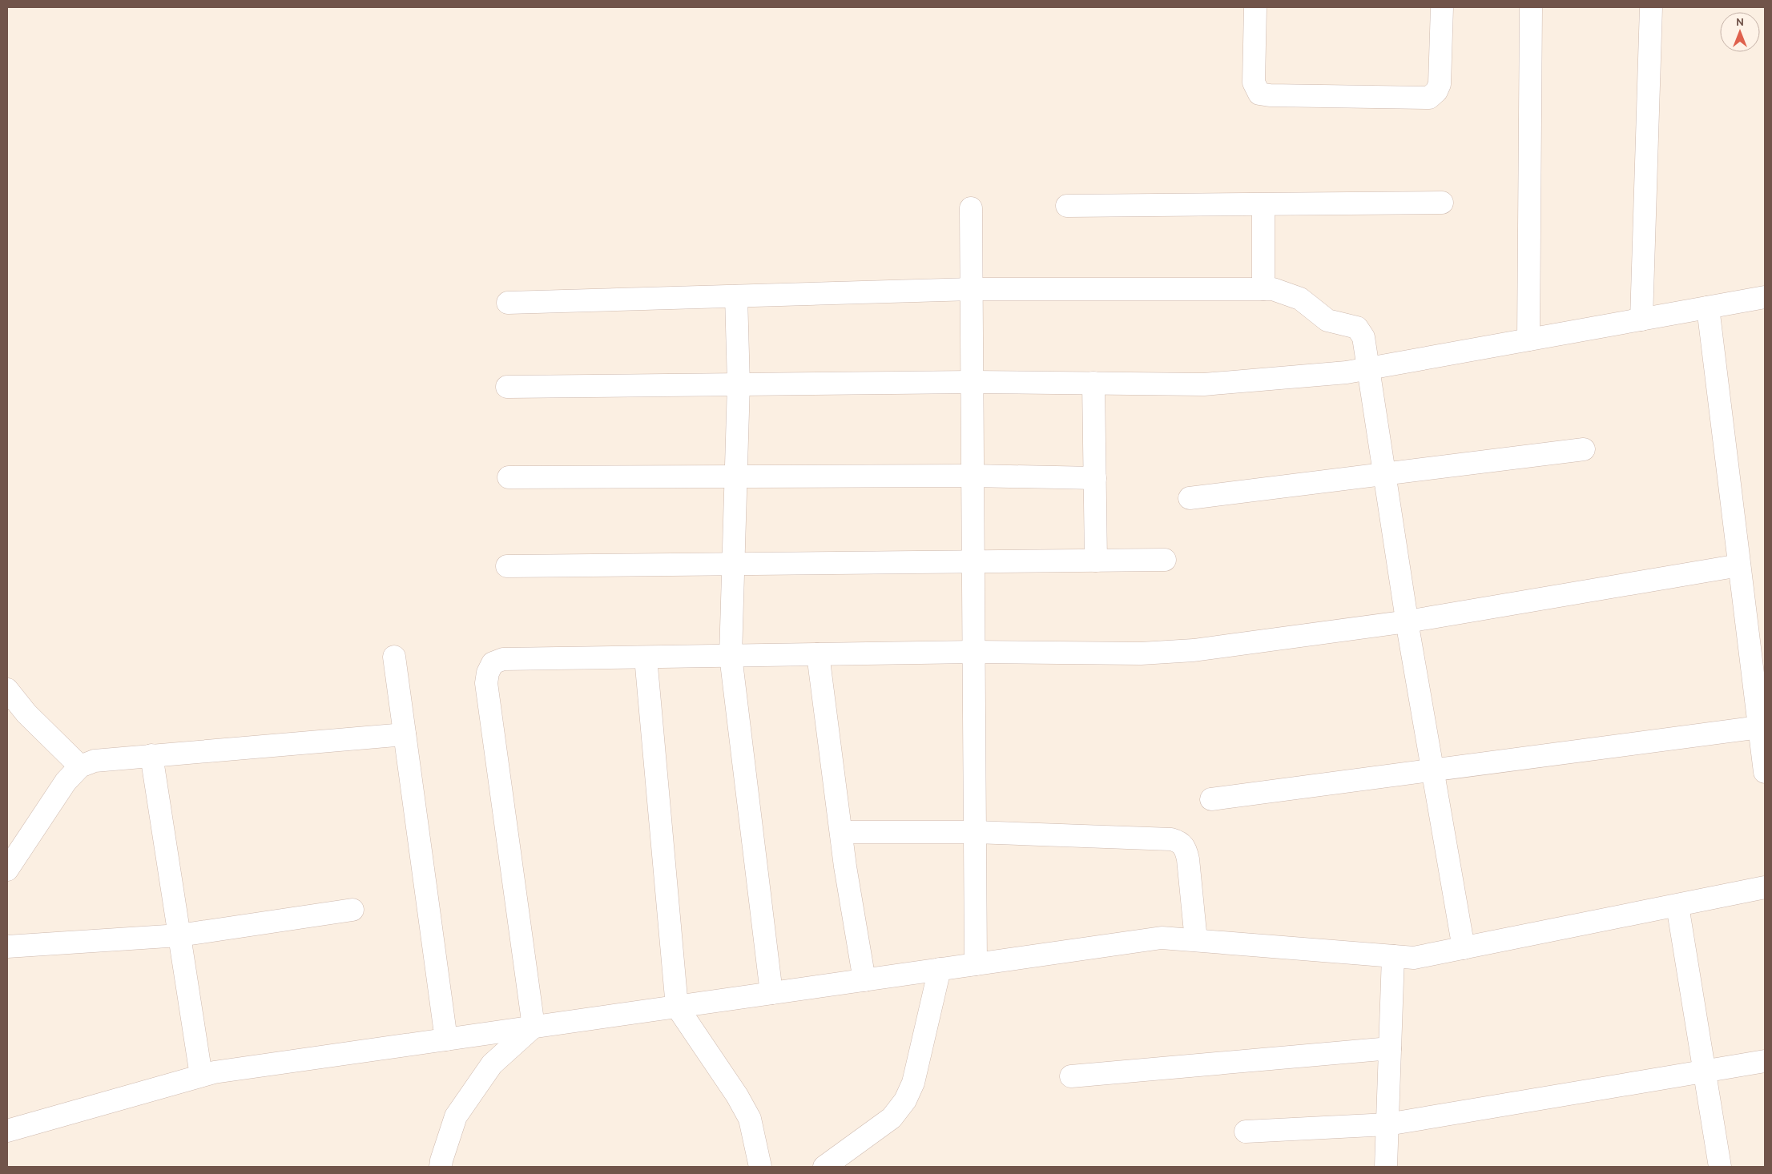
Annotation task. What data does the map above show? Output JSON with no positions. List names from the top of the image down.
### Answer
{
  "north": "top"
}
